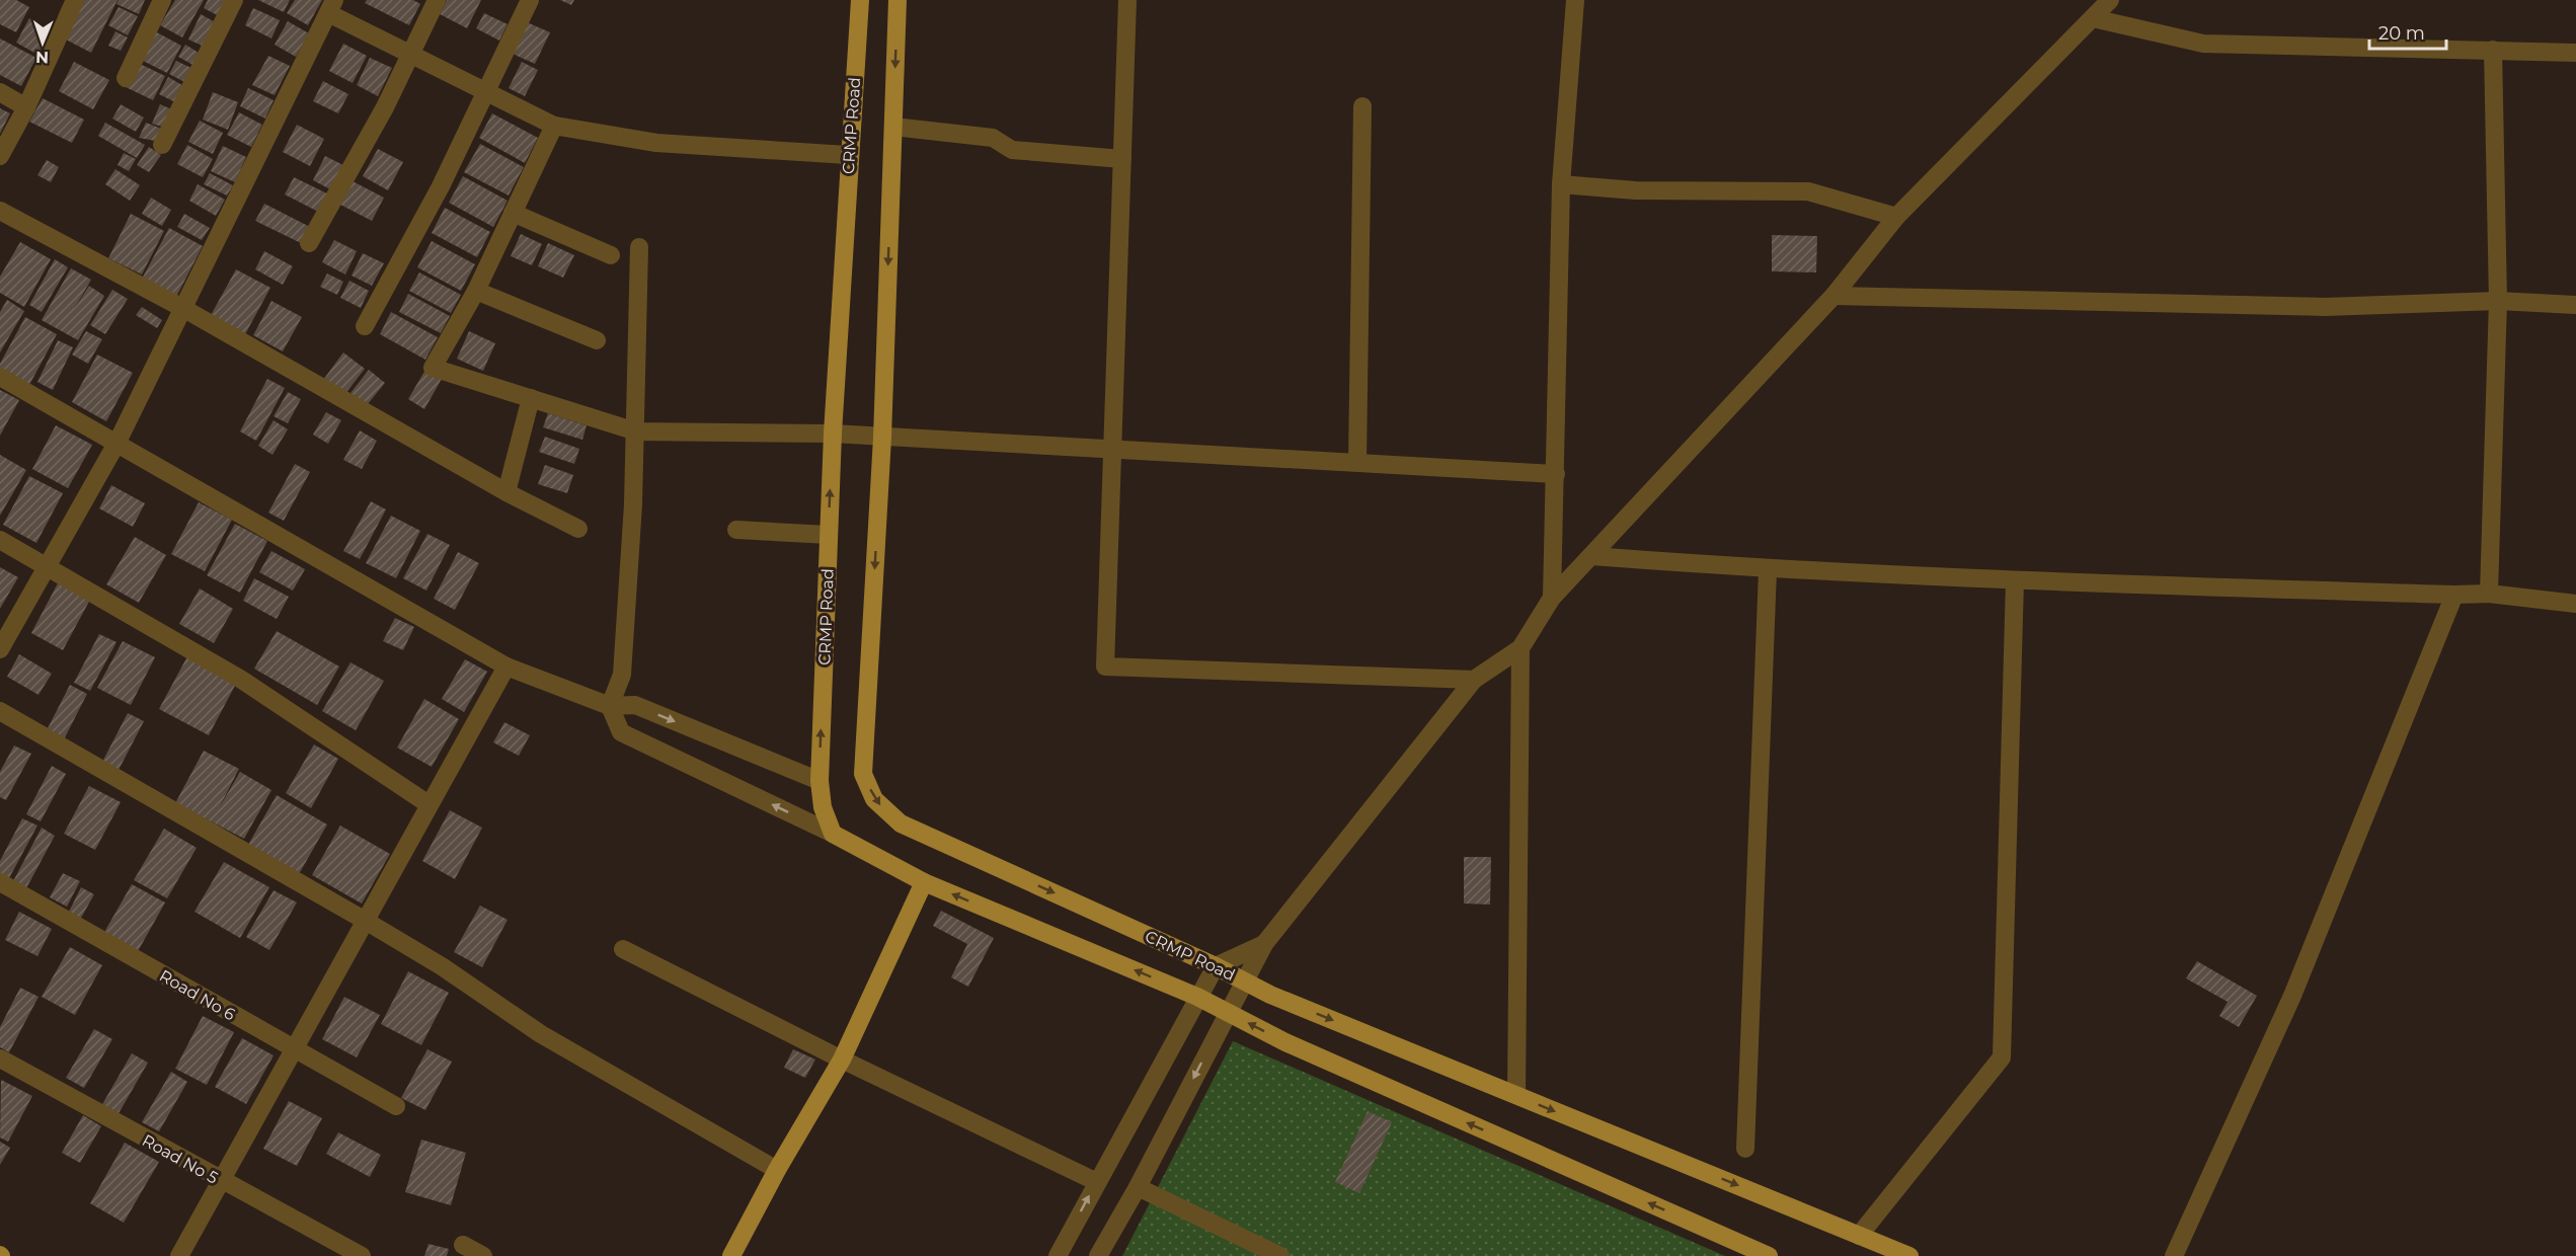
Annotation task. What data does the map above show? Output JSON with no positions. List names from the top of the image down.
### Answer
{
  "streets": {
    "main road": ["CRMP Road"],
    "street": ["Road No 6", "Road No 5"]
  },
  "scale_bar": "20 m",
  "north": "bottom"
}
